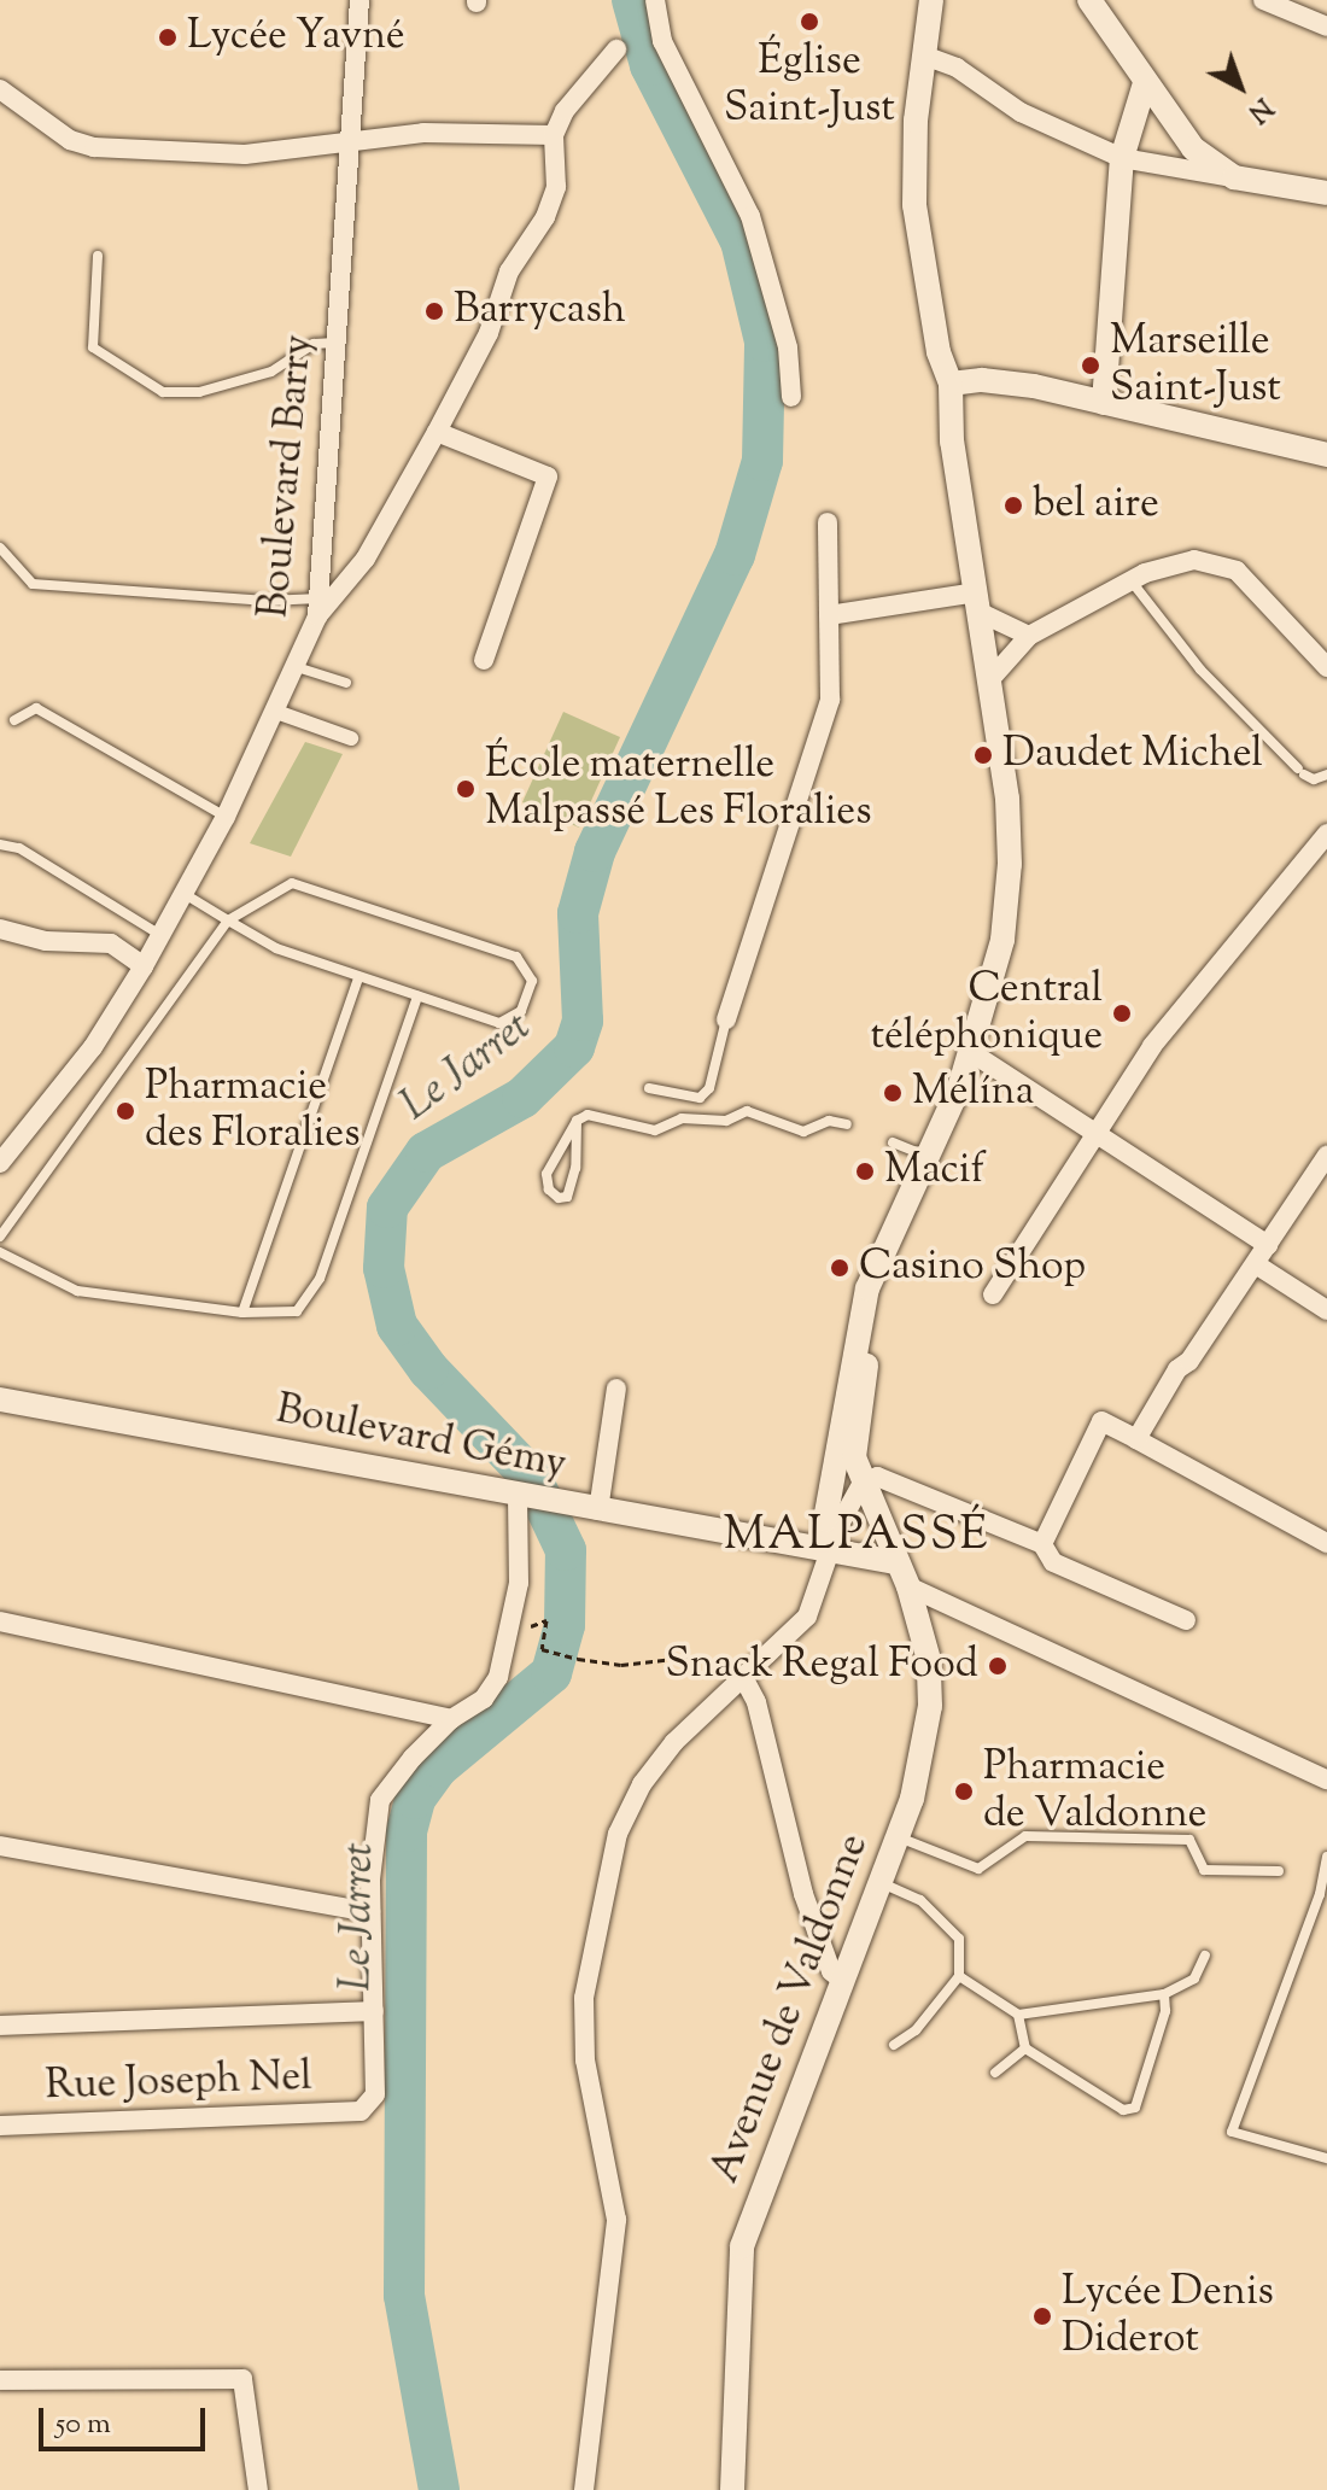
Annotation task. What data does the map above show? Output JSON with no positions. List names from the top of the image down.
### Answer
{
  "streets": {
    "street": [
      "Boulevard Barry",
      "Boulevard Gémy",
      "Avenue de Valdonne",
      "Rue Joseph Nel"
    ]
  },
  "districts": ["MALPASSÉ"],
  "water": ["Le Jarret"],
  "places": [
    "Église Saint-Just",
    "Lycée Yavné",
    "Barrycash",
    "Marseille Saint-Just",
    "bel aire",
    "Daudet Michel",
    "École maternelle Malpassé Les Floralies",
    "Central téléphonique",
    "Mélína",
    "Pharmacie des Floralies",
    "Macif",
    "Casino Shop",
    "Snack Regal Food",
    "Pharmacie de Valdonne",
    "Lycée Denis Diderot"
  ],
  "scale_bar": "50 m",
  "north": "bottom right"
}
